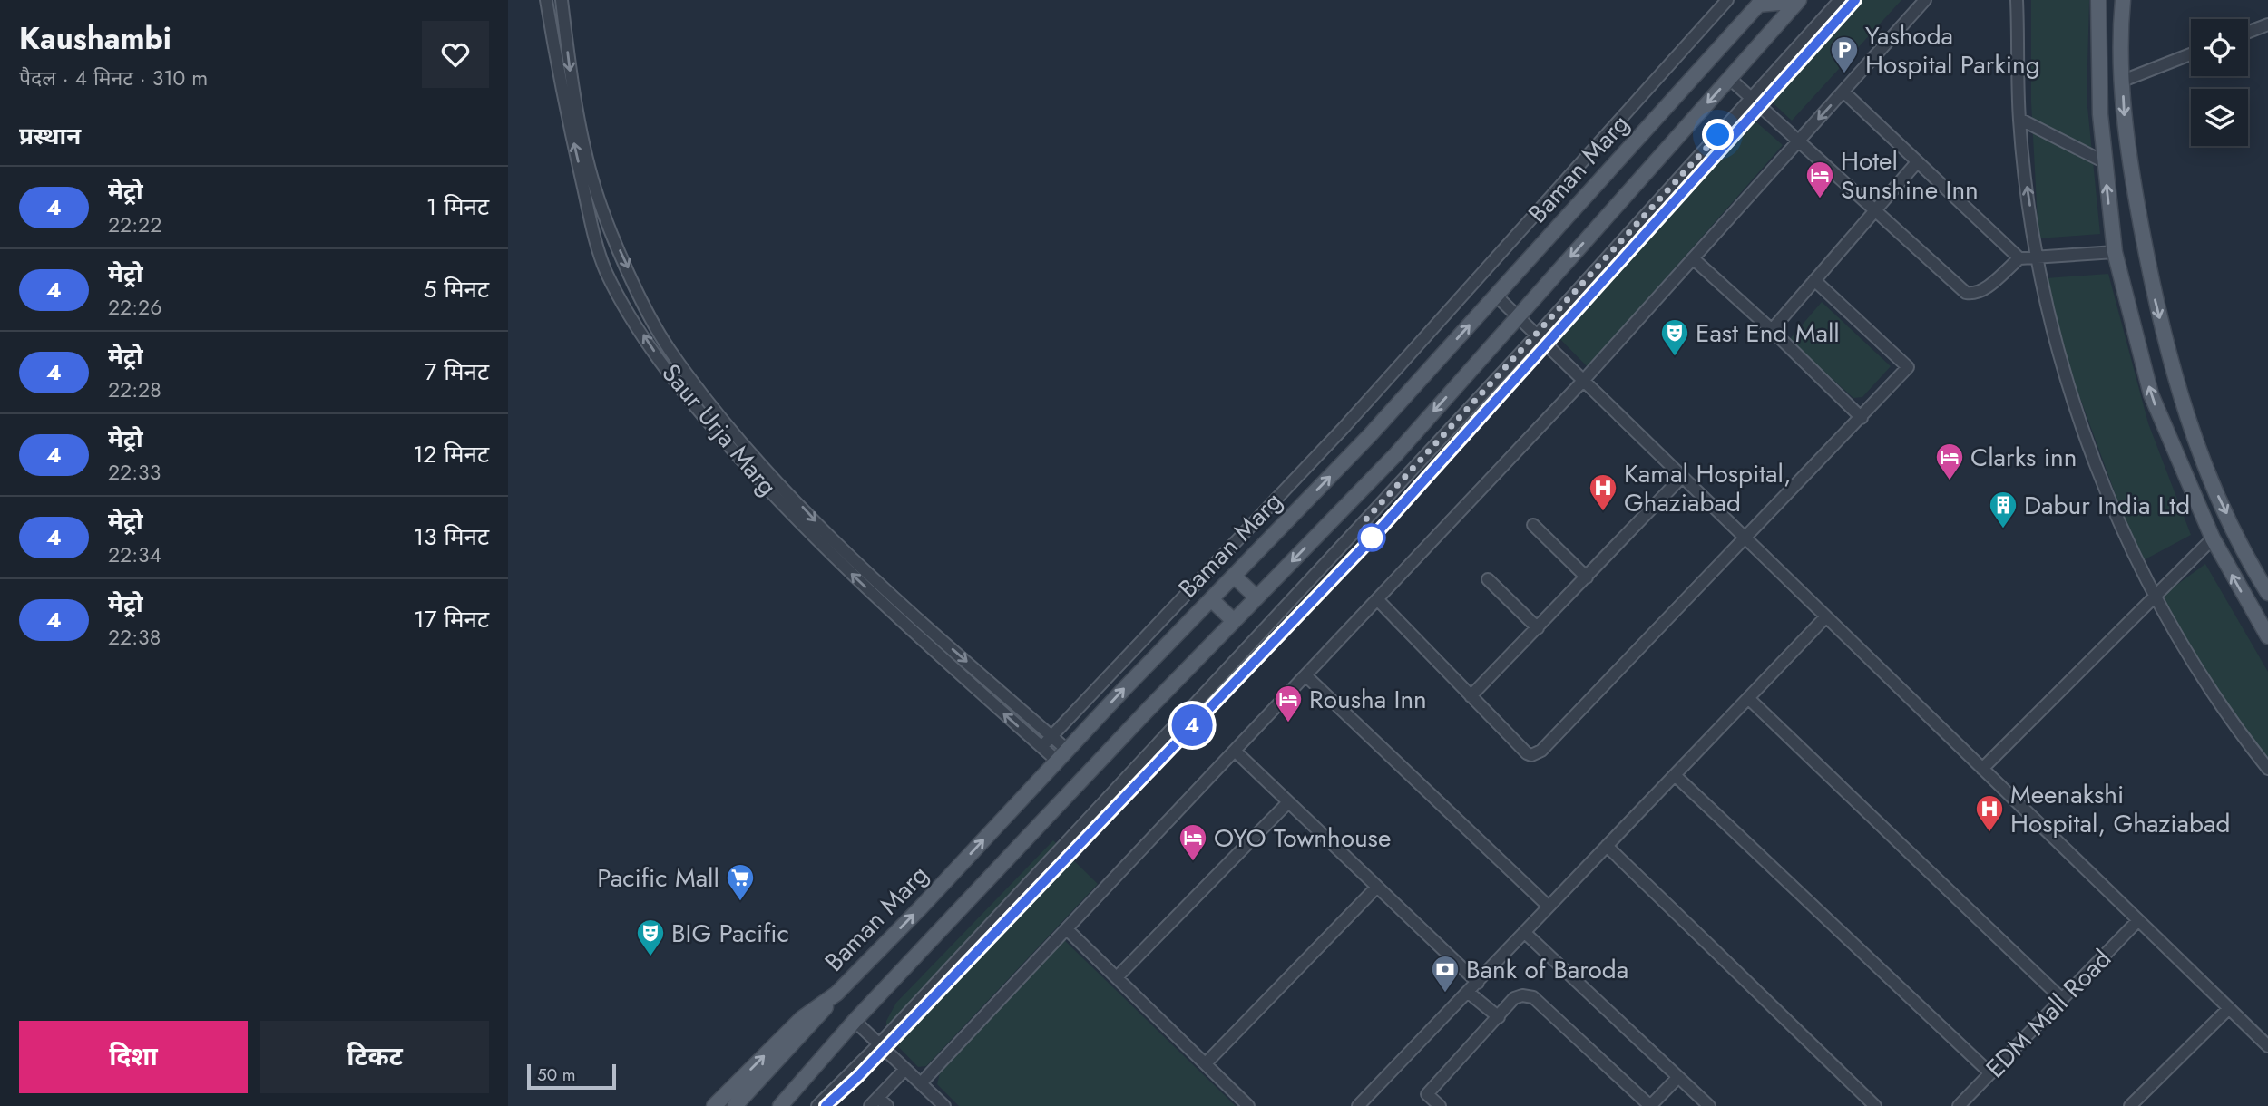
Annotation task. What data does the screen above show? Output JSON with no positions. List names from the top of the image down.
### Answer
{
  "streets": {
    "main road": ["Baman Marg"],
    "street": ["Saur Urja Marg", "EDM Mall Road"]
  },
  "crossings": [
    ["Baman Marg", "Saur Urja Marg"]
  ],
  "places": {
    "parking": ["Yashoda Hospital Parking"],
    "hotel": [
      "Hotel Sunshine Inn",
      "Clarks inn",
      "Rousha Inn",
      "OYO Townhouse"
    ],
    "theatre": ["East End Mall", "BIG Pacific"],
    "hospital": ["Kamal Hospital, Ghaziabad", "Meenakshi Hospital, Ghaziabad"],
    "building": ["Dabur India Ltd"],
    "supermarket": ["Pacific Mall"],
    "bank": ["Bank of Baroda"]
  },
  "lines": ["metro line 4"],
  "scale_bar": "50 m",
  "page": {
    "heading": [
      ["Kaushambi", "पैदल · 4 मिनट · 310 m"],
      "प्रस्थान"
    ],
    "on_map": "4",
    "list": [
      {
        "mark": "4",
        "name": "मेट्रो",
        "note": "22:22",
        "value": "1 मिनट"
      },
      {
        "mark": "4",
        "name": "मेट्रो",
        "note": "22:26",
        "value": "5 मिनट"
      },
      {
        "mark": "4",
        "name": "मेट्रो",
        "note": "22:28",
        "value": "7 मिनट"
      },
      {
        "mark": "4",
        "name": "मेट्रो",
        "note": "22:33",
        "value": "12 मिनट"
      },
      {
        "mark": "4",
        "name": "मेट्रो",
        "note": "22:34",
        "value": "13 मिनट"
      },
      {
        "mark": "4",
        "name": "मेट्रो",
        "note": "22:38",
        "value": "17 मिनट"
      }
    ],
    "buttons": ["दिशा", "टिकट"],
    "scale": "50 m"
  }
}
